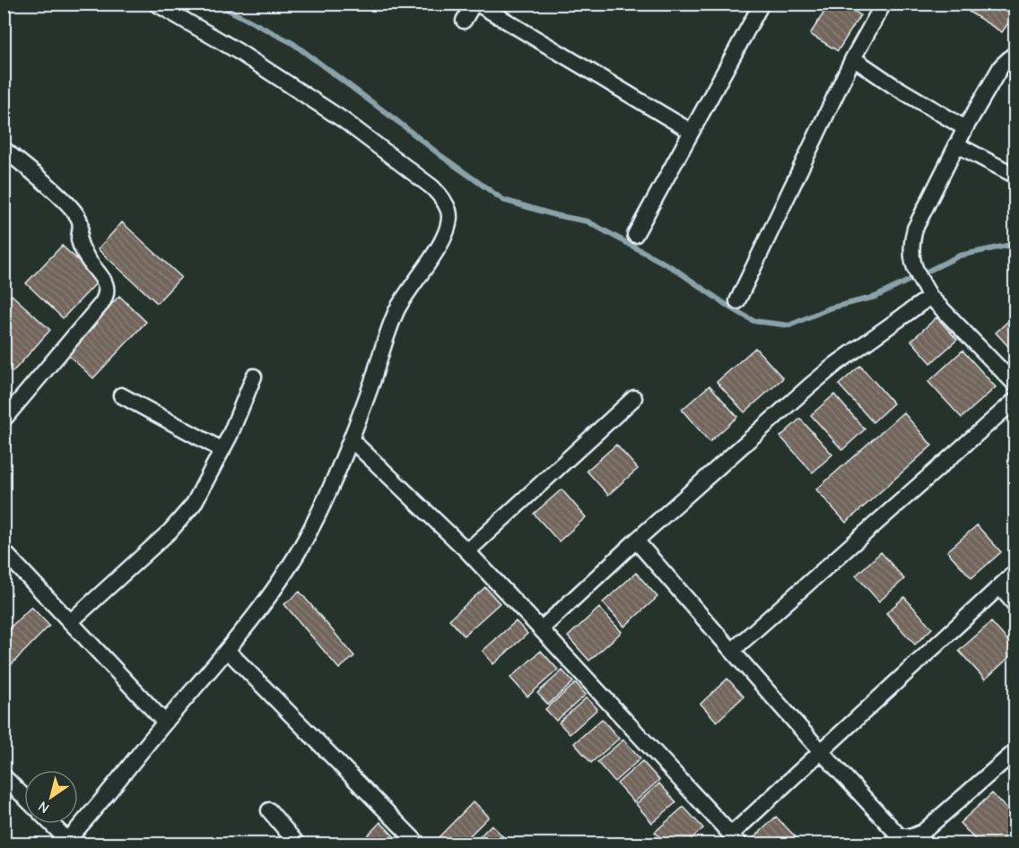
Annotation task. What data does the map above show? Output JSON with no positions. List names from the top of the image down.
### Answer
{
  "north": "bottom left"
}
